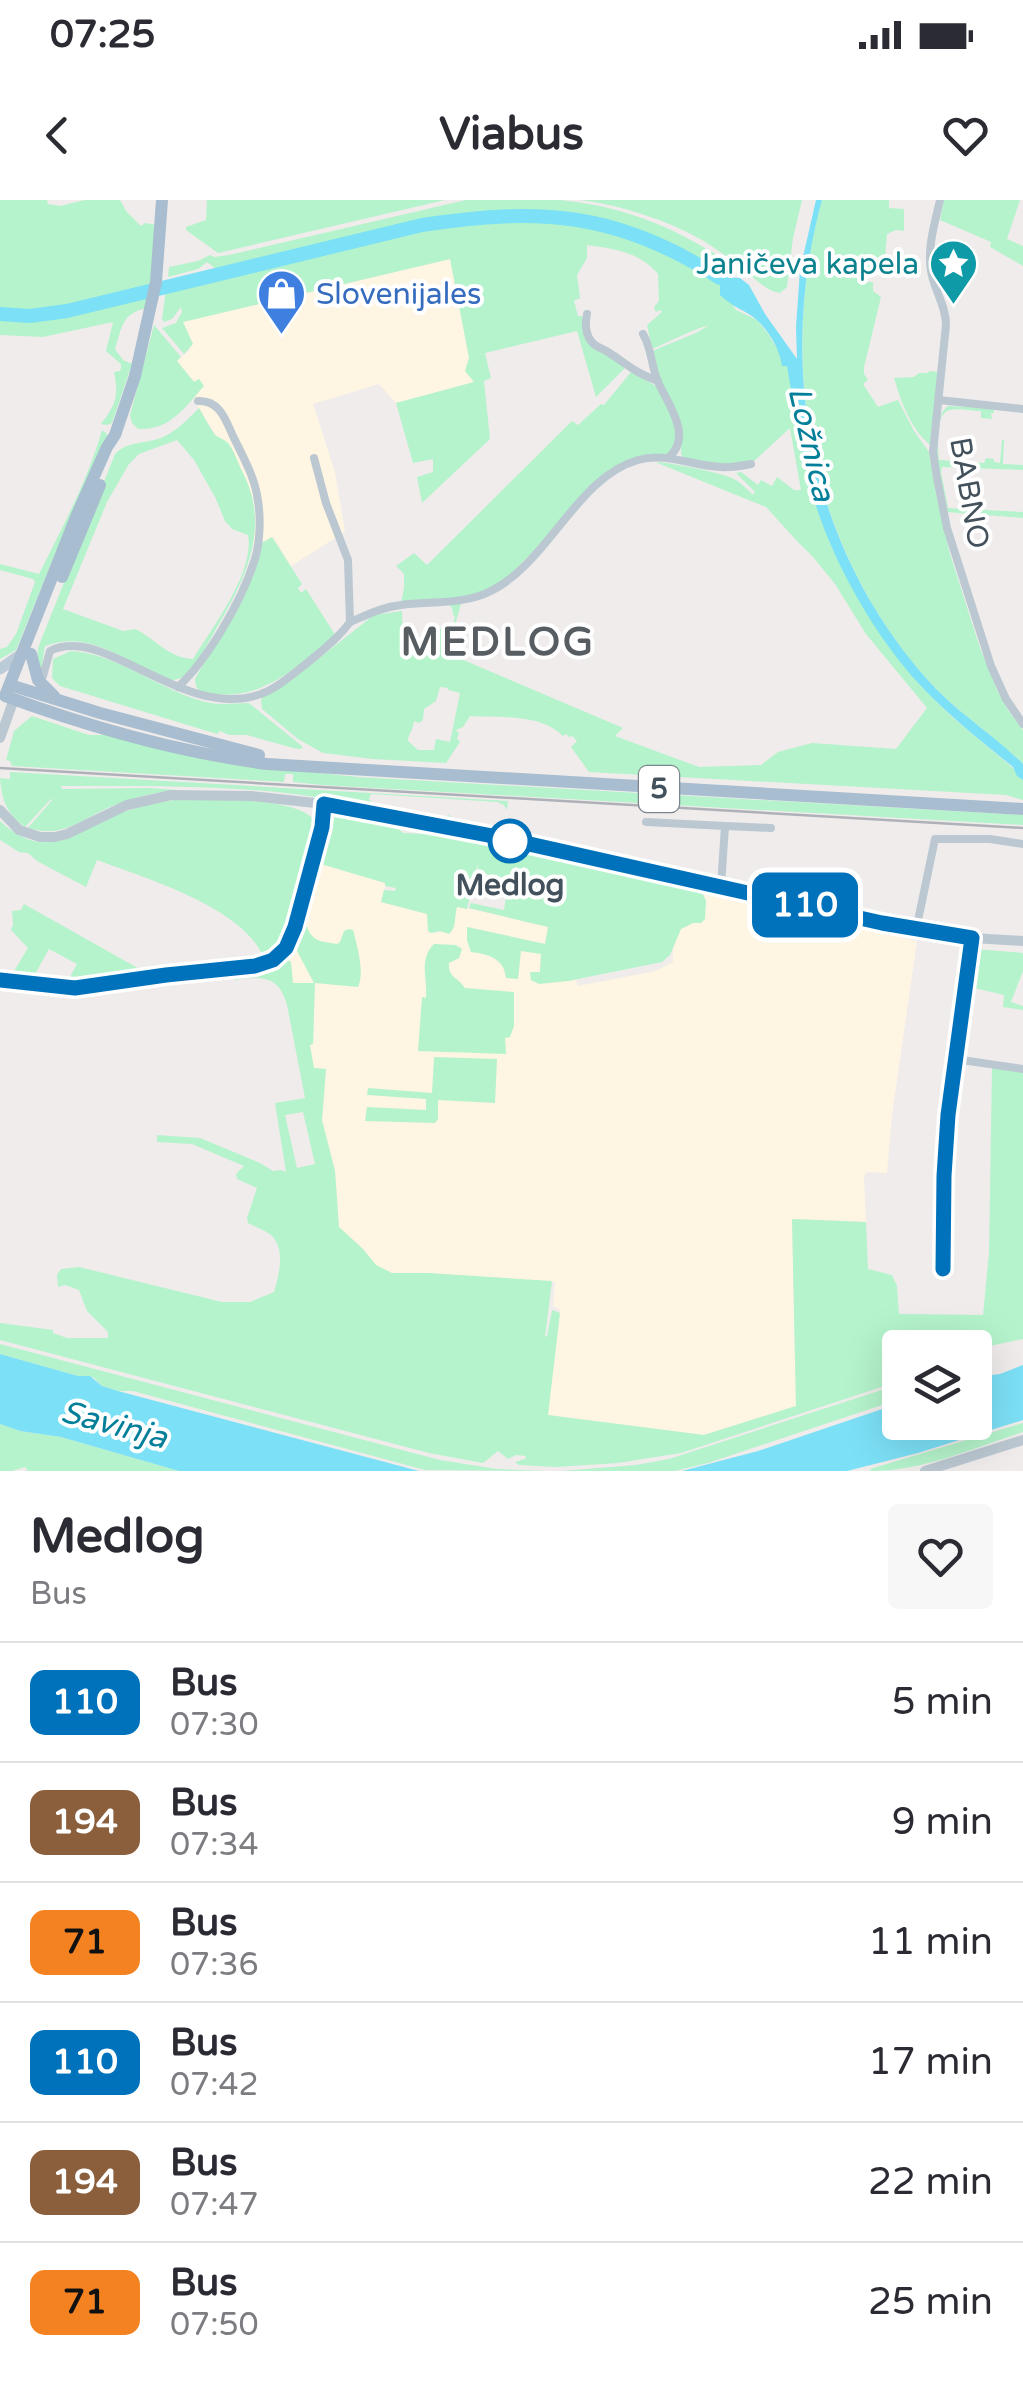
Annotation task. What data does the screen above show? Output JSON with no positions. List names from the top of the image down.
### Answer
{
  "streets": {
    "main road": ["5"],
    "street": ["BABNO"]
  },
  "districts": ["MEDLOG"],
  "water": ["Ložnica", "Savinja"],
  "places": {
    "place": ["Janičeva kapela"],
    "shop": ["Slovenijales"],
    "other": ["Medlog"]
  },
  "lines": ["bus line 110"],
  "page": {
    "status": "07:25",
    "header": "Viabus",
    "on_map": "110",
    "heading": ["Medlog", "Bus"],
    "list": [
      {
        "mark": "110",
        "name": "Bus",
        "note": "07:30",
        "value": "5 min"
      },
      {
        "mark": "194",
        "name": "Bus",
        "note": "07:34",
        "value": "9 min"
      },
      {
        "mark": "71",
        "name": "Bus",
        "note": "07:36",
        "value": "11 min"
      },
      {
        "mark": "110",
        "name": "Bus",
        "note": "07:42",
        "value": "17 min"
      },
      {
        "mark": "194",
        "name": "Bus",
        "note": "07:47",
        "value": "22 min"
      },
      {
        "mark": "71",
        "name": "Bus",
        "note": "07:50",
        "value": "25 min"
      }
    ]
  }
}
